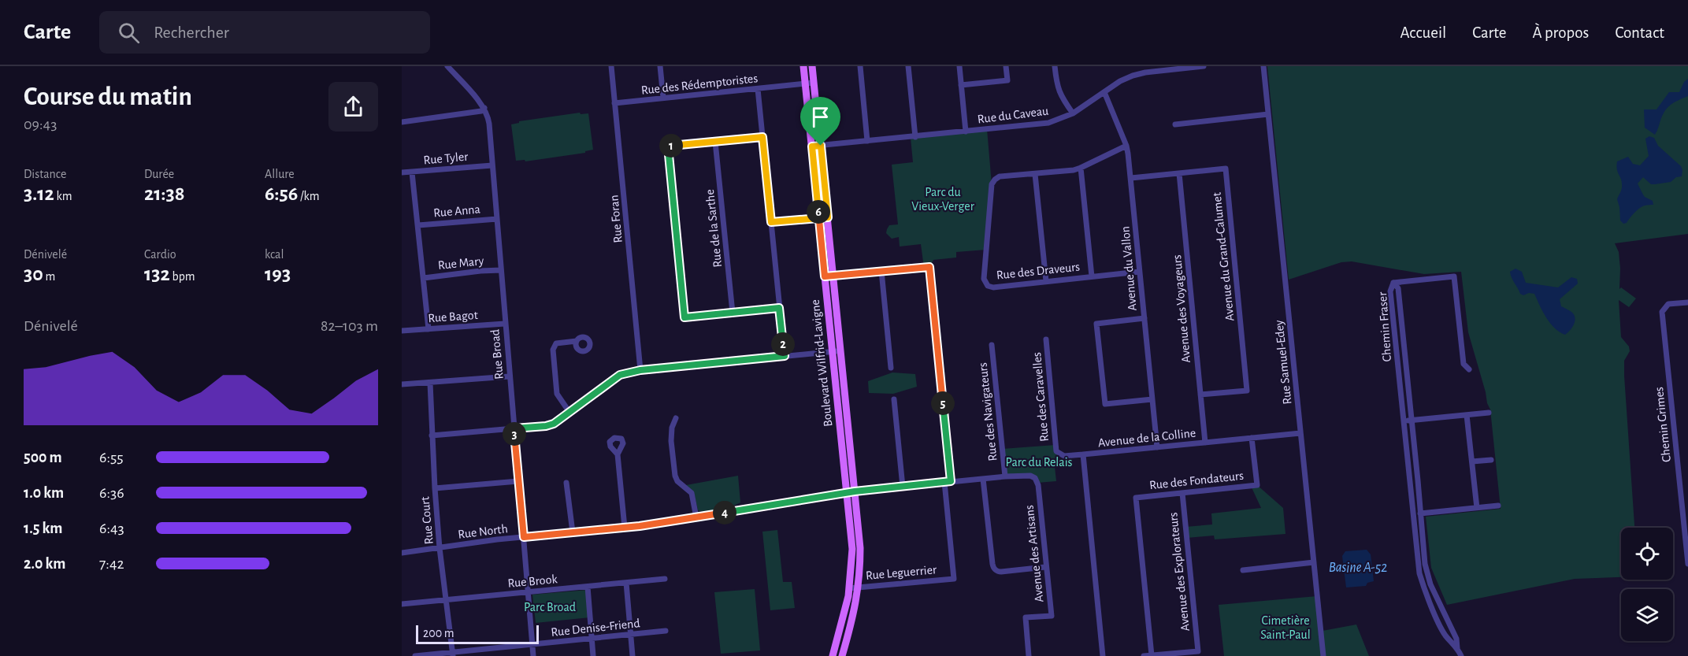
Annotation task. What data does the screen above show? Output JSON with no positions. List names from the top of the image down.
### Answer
{
  "streets": {
    "main road": ["Boulevard Wilfrid-Lavigne"],
    "street": [
      "Rue des Rédemptoristes",
      "Rue du Caveau",
      "Rue Tyler",
      "Rue Anna",
      "Rue Foran",
      "Rue de la Sarthe",
      "Avenue du Grand-Calumet",
      "Rue Mary",
      "Avenue du Vallon",
      "Rue des Draveurs",
      "Avenue des Voyageurs",
      "Rue Bagot",
      "Chemin Fraser",
      "Rue Broad",
      "Rue Samuel-Edey",
      "Rue des Caravelles",
      "Rue des Navigateurs",
      "Chemin Grimes",
      "Avenue de la Colline",
      "Rue des Fondateurs",
      "Rue Court",
      "Rue North",
      "Avenue des Artisans",
      "Avenue des Explorateurs",
      "Rue Leguerrier",
      "Rue Brook",
      "Rue Denise-Friend"
    ]
  },
  "crossings": [
    ["Rue des Rédemptoristes", "Rue Foran"],
    ["Rue des Rédemptoristes", "Boulevard Wilfrid-Lavigne"],
    ["Rue du Caveau", "Avenue du Vallon"],
    ["Rue du Caveau", "Boulevard Wilfrid-Lavigne"],
    ["Rue Tyler", "Rue Broad"],
    ["Rue Anna", "Rue Broad"],
    ["Avenue du Grand-Calumet", "Avenue du Vallon"],
    ["Avenue du Grand-Calumet", "Avenue des Voyageurs"],
    ["Rue Mary", "Rue Broad"],
    ["Avenue du Vallon", "Rue des Draveurs"],
    ["Avenue du Vallon", "Avenue de la Colline"],
    ["Avenue des Voyageurs", "Avenue de la Colline"],
    ["Rue Bagot", "Rue Broad"],
    ["Rue Broad", "Rue North"],
    ["Rue Broad", "Rue Brook"],
    ["Rue Broad", "Rue Denise-Friend"],
    ["Rue Samuel-Edey", "Avenue de la Colline"],
    ["Boulevard Wilfrid-Lavigne", "Rue North"],
    ["Boulevard Wilfrid-Lavigne", "Rue Leguerrier"],
    ["Rue des Caravelles", "Avenue de la Colline"],
    ["Rue des Navigateurs", "Avenue des Artisans"],
    ["Avenue de la Colline", "Rue des Fondateurs"],
    ["Rue des Fondateurs", "Avenue des Explorateurs"],
    ["Rue Court", "Rue North"],
    ["Rue Court", "Rue Brook"],
    ["Rue Court", "Rue Denise-Friend"],
    ["Rue North", "Avenue des Artisans"],
    ["Avenue des Artisans", "Rue Leguerrier"]
  ],
  "water": ["Basine A-52"],
  "parks": [
    "Parc du Vieux-Verger",
    "Parc du Relais",
    "Parc Broad",
    "Cimetière Saint-Paul"
  ],
  "scale_bar": "200 m",
  "page": {
    "header": "Carte",
    "search": "Rechercher",
    "nav": [
      "Accueil",
      "Carte",
      "À propos",
      "Contact"
    ],
    "heading": ["Course du matin", "09:43"],
    "pins": [
      "1",
      "6",
      "2",
      "5",
      "3",
      "4"
    ],
    "stats": [
      ["Distance", "3.12 km"],
      ["Durée", "21:38"],
      ["Allure", "6:56 /km"],
      ["Dénivelé", "30 m"],
      ["Cardio", "132 bpm"],
      ["kcal", "193"]
    ],
    "chart": ["Dénivelé", "82–103 m"],
    "list": [
      {
        "name": "500 m",
        "note": "6:55"
      },
      {
        "name": "1.0 km",
        "note": "6:36"
      },
      {
        "name": "1.5 km",
        "note": "6:43"
      },
      {
        "name": "2.0 km",
        "note": "7:42"
      }
    ],
    "scale": "200 m"
  }
}
